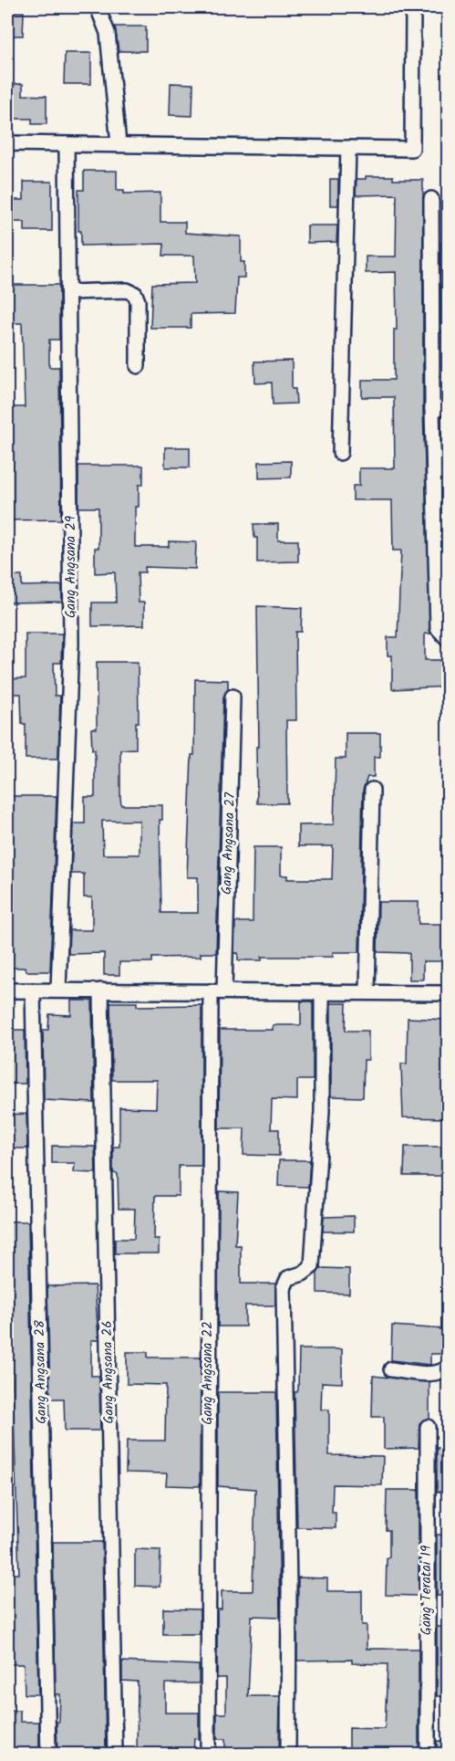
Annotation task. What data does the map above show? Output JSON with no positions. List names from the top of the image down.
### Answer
{
  "streets": {
    "street": [
      "Gang Angsana 29",
      "Gang Angsana 27",
      "Gang Angsana 28",
      "Gang Angsana 26",
      "Gang Angsana 22",
      "Gang Teratai 19"
    ]
  }
}
